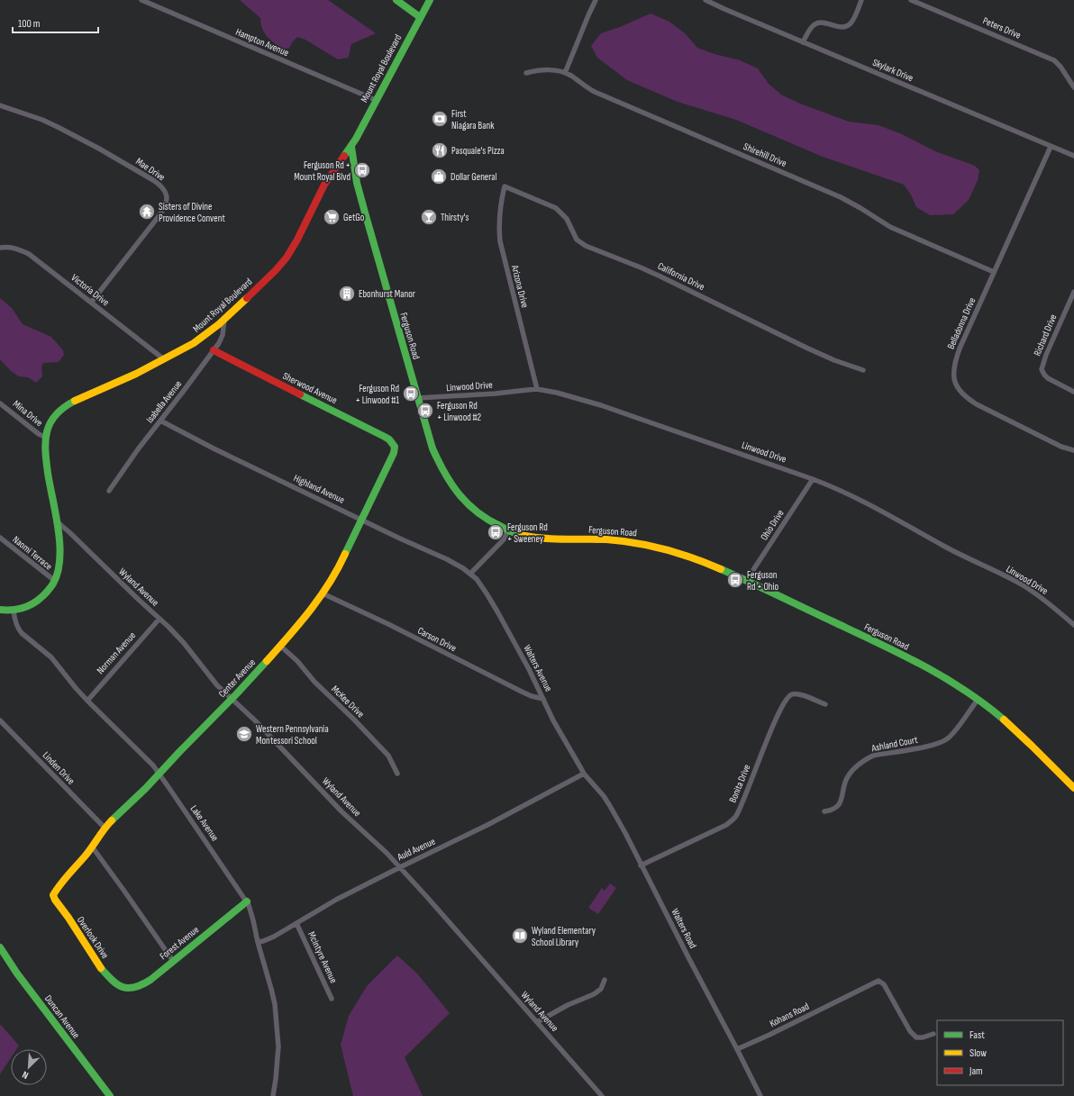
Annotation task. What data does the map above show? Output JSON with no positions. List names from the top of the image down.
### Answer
{
  "streets": {
    "street": [
      "Peters Drive",
      "Hampton Avenue",
      "Mount Royal Boulevard",
      "Skylark Drive",
      "Shirehill Drive",
      "Mae Drive",
      "California Drive",
      "Arizona Drive",
      "Victoria Drive",
      "Belladonna Drive",
      "Richard Drive",
      "Ferguson Road",
      "Linwood Drive",
      "Sherwood Avenue",
      "Isabella Avenue",
      "Mina Drive",
      "Highland Avenue",
      "Ohio Drive",
      "Naomi Terrace",
      "Wyland Avenue",
      "Carson Drive",
      "Norman Avenue",
      "Walters Avenue",
      "Center Avenue",
      "McKee Drive",
      "Ashland Court",
      "Linden Drive",
      "Bonita Drive",
      "Lake Avenue",
      "Auld Avenue",
      "Walters Road",
      "Overlook Drive",
      "Forest Avenue",
      "McIntyre Avenue",
      "Kohans Road",
      "Duncan Avenue"
    ]
  },
  "crossings": [
    ["Hampton Avenue", "Mount Royal Boulevard"],
    ["Mount Royal Boulevard", "Victoria Drive"],
    ["Mount Royal Boulevard", "Ferguson Road"],
    ["Mount Royal Boulevard", "Isabella Avenue"],
    ["Mount Royal Boulevard", "Mina Drive"],
    ["Mount Royal Boulevard", "Naomi Terrace"],
    ["Mount Royal Boulevard", "Wyland Avenue"],
    ["Mount Royal Boulevard", "Lake Avenue"],
    ["Skylark Drive", "Belladonna Drive"],
    ["Shirehill Drive", "Belladonna Drive"],
    ["Mae Drive", "Victoria Drive"],
    ["California Drive", "Arizona Drive"],
    ["Arizona Drive", "Linwood Drive"],
    ["Ferguson Road", "Linwood Drive"],
    ["Ferguson Road", "Ohio Drive"],
    ["Ferguson Road", "Ashland Court"],
    ["Linwood Drive", "Ohio Drive"],
    ["Sherwood Avenue", "Isabella Avenue"],
    ["Sherwood Avenue", "Center Avenue"],
    ["Isabella Avenue", "Highland Avenue"],
    ["Highland Avenue", "Walters Avenue"],
    ["Highland Avenue", "Center Avenue"],
    ["Wyland Avenue", "Norman Avenue"],
    ["Wyland Avenue", "Center Avenue"],
    ["Wyland Avenue", "Auld Avenue"],
    ["Carson Drive", "Walters Avenue"],
    ["Carson Drive", "Center Avenue"],
    ["Norman Avenue", "Lake Avenue"],
    ["Walters Avenue", "Auld Avenue"],
    ["Walters Avenue", "Walters Road"],
    ["Center Avenue", "McKee Drive"],
    ["Center Avenue", "Linden Drive"],
    ["Center Avenue", "Lake Avenue"],
    ["Center Avenue", "Overlook Drive"],
    ["Bonita Drive", "Walters Road"],
    ["Lake Avenue", "Auld Avenue"],
    ["Lake Avenue", "Forest Avenue"],
    ["Auld Avenue", "Walters Road"],
    ["Auld Avenue", "McIntyre Avenue"],
    ["Walters Road", "Kohans Road"],
    ["Overlook Drive", "Forest Avenue"]
  ],
  "places": {
    "bank": ["First Niagara Bank"],
    "restaurant": ["Pasquale's Pizza"],
    "bus stop": [
      "Ferguson Rd + Mount Royal Blvd",
      "Ferguson Rd + Linwood #1",
      "Ferguson Rd + Linwood #2",
      "Ferguson Rd + Sweeney",
      "Ferguson Rd + Ohio"
    ],
    "shop": ["Dollar General"],
    "temple": ["Sisters of Divine Providence Convent"],
    "supermarket": ["GetGo"],
    "bar": ["Thirsty's"],
    "building": ["Ebonhurst Manor"],
    "school or university": ["Western Pennsylvania Montessori School"],
    "library": ["Wyland Elementary School Library"]
  },
  "legend": ["Fast", "Slow", "Jam"],
  "scale_bar": "100 m",
  "north": "bottom left"
}
